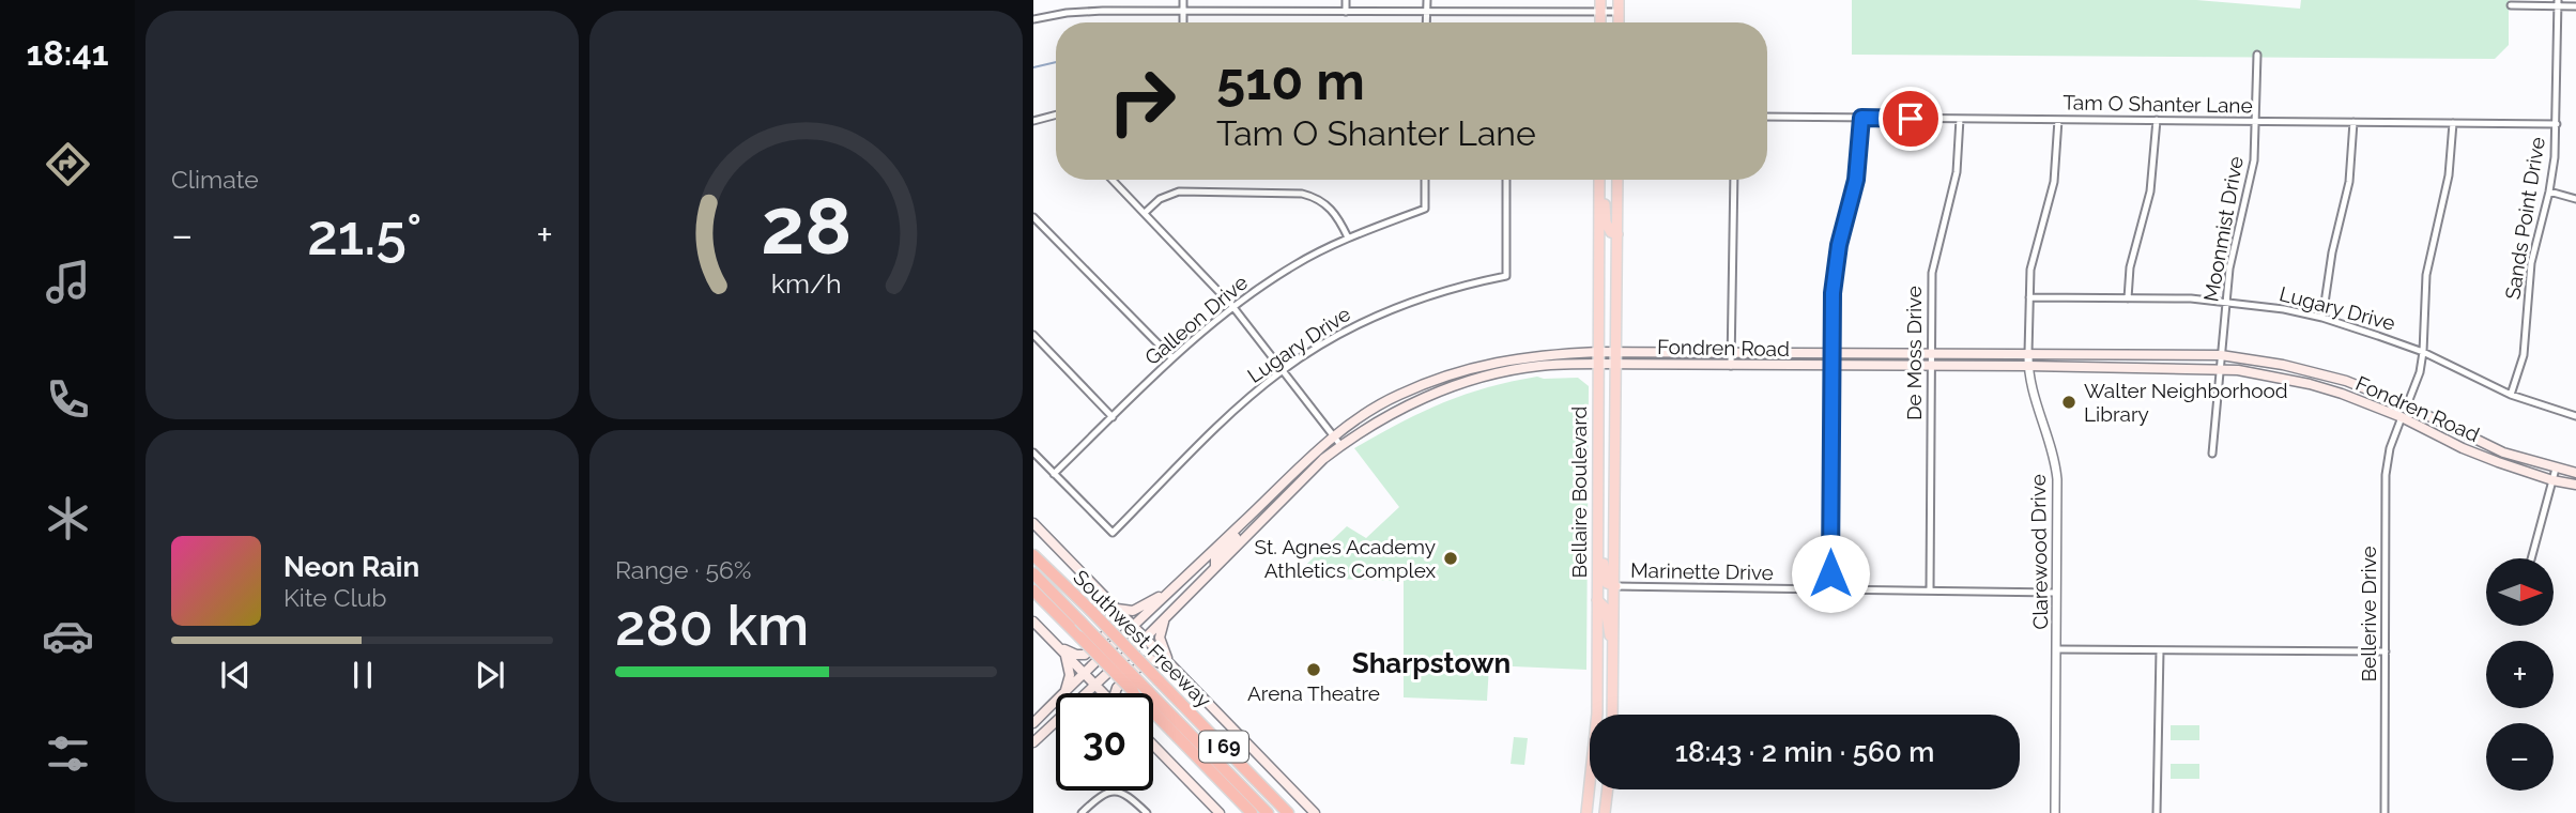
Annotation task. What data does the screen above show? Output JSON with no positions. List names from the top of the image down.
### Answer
{
  "streets": {
    "highway": ["Southwest Freeway", "I 69"],
    "main road": ["Fondren Road", "Bellaire Boulevard"],
    "street": [
      "Tam O Shanter Lane",
      "Sands Point Drive",
      "Moonmist Drive",
      "Lugary Drive",
      "Galleon Drive",
      "De Moss Drive",
      "Clarewood Drive",
      "Marinette Drive",
      "Bellerive Drive"
    ]
  },
  "crossings": [
    ["Tam O Shanter Lane", "Sands Point Drive"],
    ["Tam O Shanter Lane", "Moonmist Drive"],
    ["Tam O Shanter Lane", "De Moss Drive"],
    ["Tam O Shanter Lane", "Clarewood Drive"],
    ["Sands Point Drive", "Lugary Drive"],
    ["Moonmist Drive", "Lugary Drive"],
    ["Moonmist Drive", "Fondren Road"],
    ["Lugary Drive", "Galleon Drive"],
    ["Lugary Drive", "Clarewood Drive"],
    ["Fondren Road", "De Moss Drive"],
    ["Fondren Road", "Bellaire Boulevard"],
    ["Fondren Road", "Clarewood Drive"],
    ["Fondren Road", "Bellerive Drive"],
    ["De Moss Drive", "Marinette Drive"],
    ["Bellaire Boulevard", "Marinette Drive"],
    ["Clarewood Drive", "Marinette Drive"]
  ],
  "districts": ["Sharpstown"],
  "places": ["Walter Neighborhood Library", "St. Agnes Academy Athletics Complex", "Arena Theatre"],
  "north": "right",
  "page": {
    "tabs": "18:41",
    "tile": [
      "Climate",
      ["Range · 56%", "280 km"]
    ],
    "turn": ["510 m", "Tam O Shanter Lane"],
    "heat": ["−", "21.5°", "+"],
    "song": ["Neon Rain", "Kite Club"],
    "map_buttons": ["+", "−"],
    "limit": "30",
    "trip": "18:43 · 2 min · 560 m",
    "gauge": ["28", "km/h"]
  }
}
